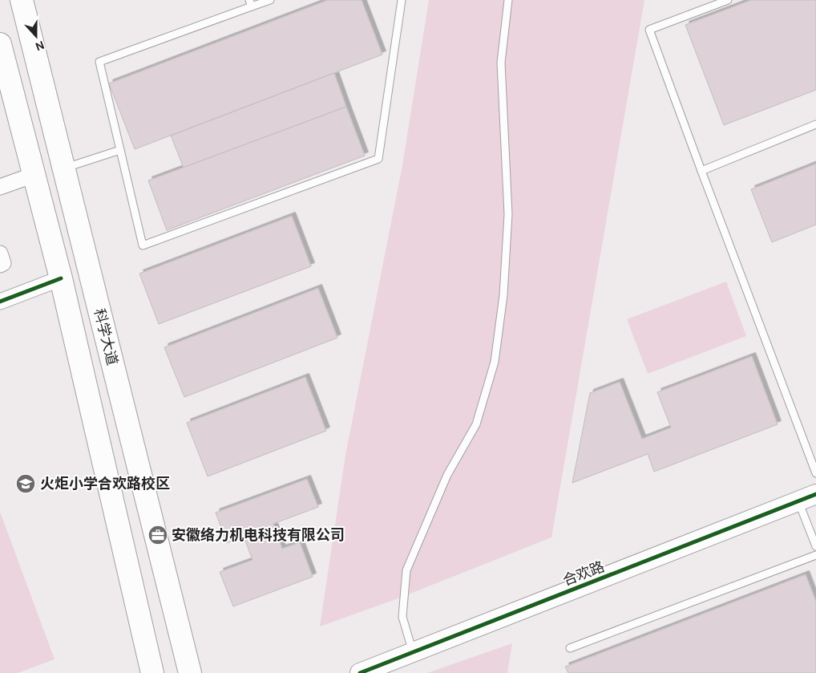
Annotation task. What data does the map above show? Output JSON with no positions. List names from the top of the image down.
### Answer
{
  "streets": {
    "main road": ["科学大道"],
    "street": ["合欢路"]
  },
  "places": {
    "school or university": ["火炬小学合欢路校区"],
    "office": ["安徽络力机电科技有限公司"]
  },
  "north": "bottom"
}
